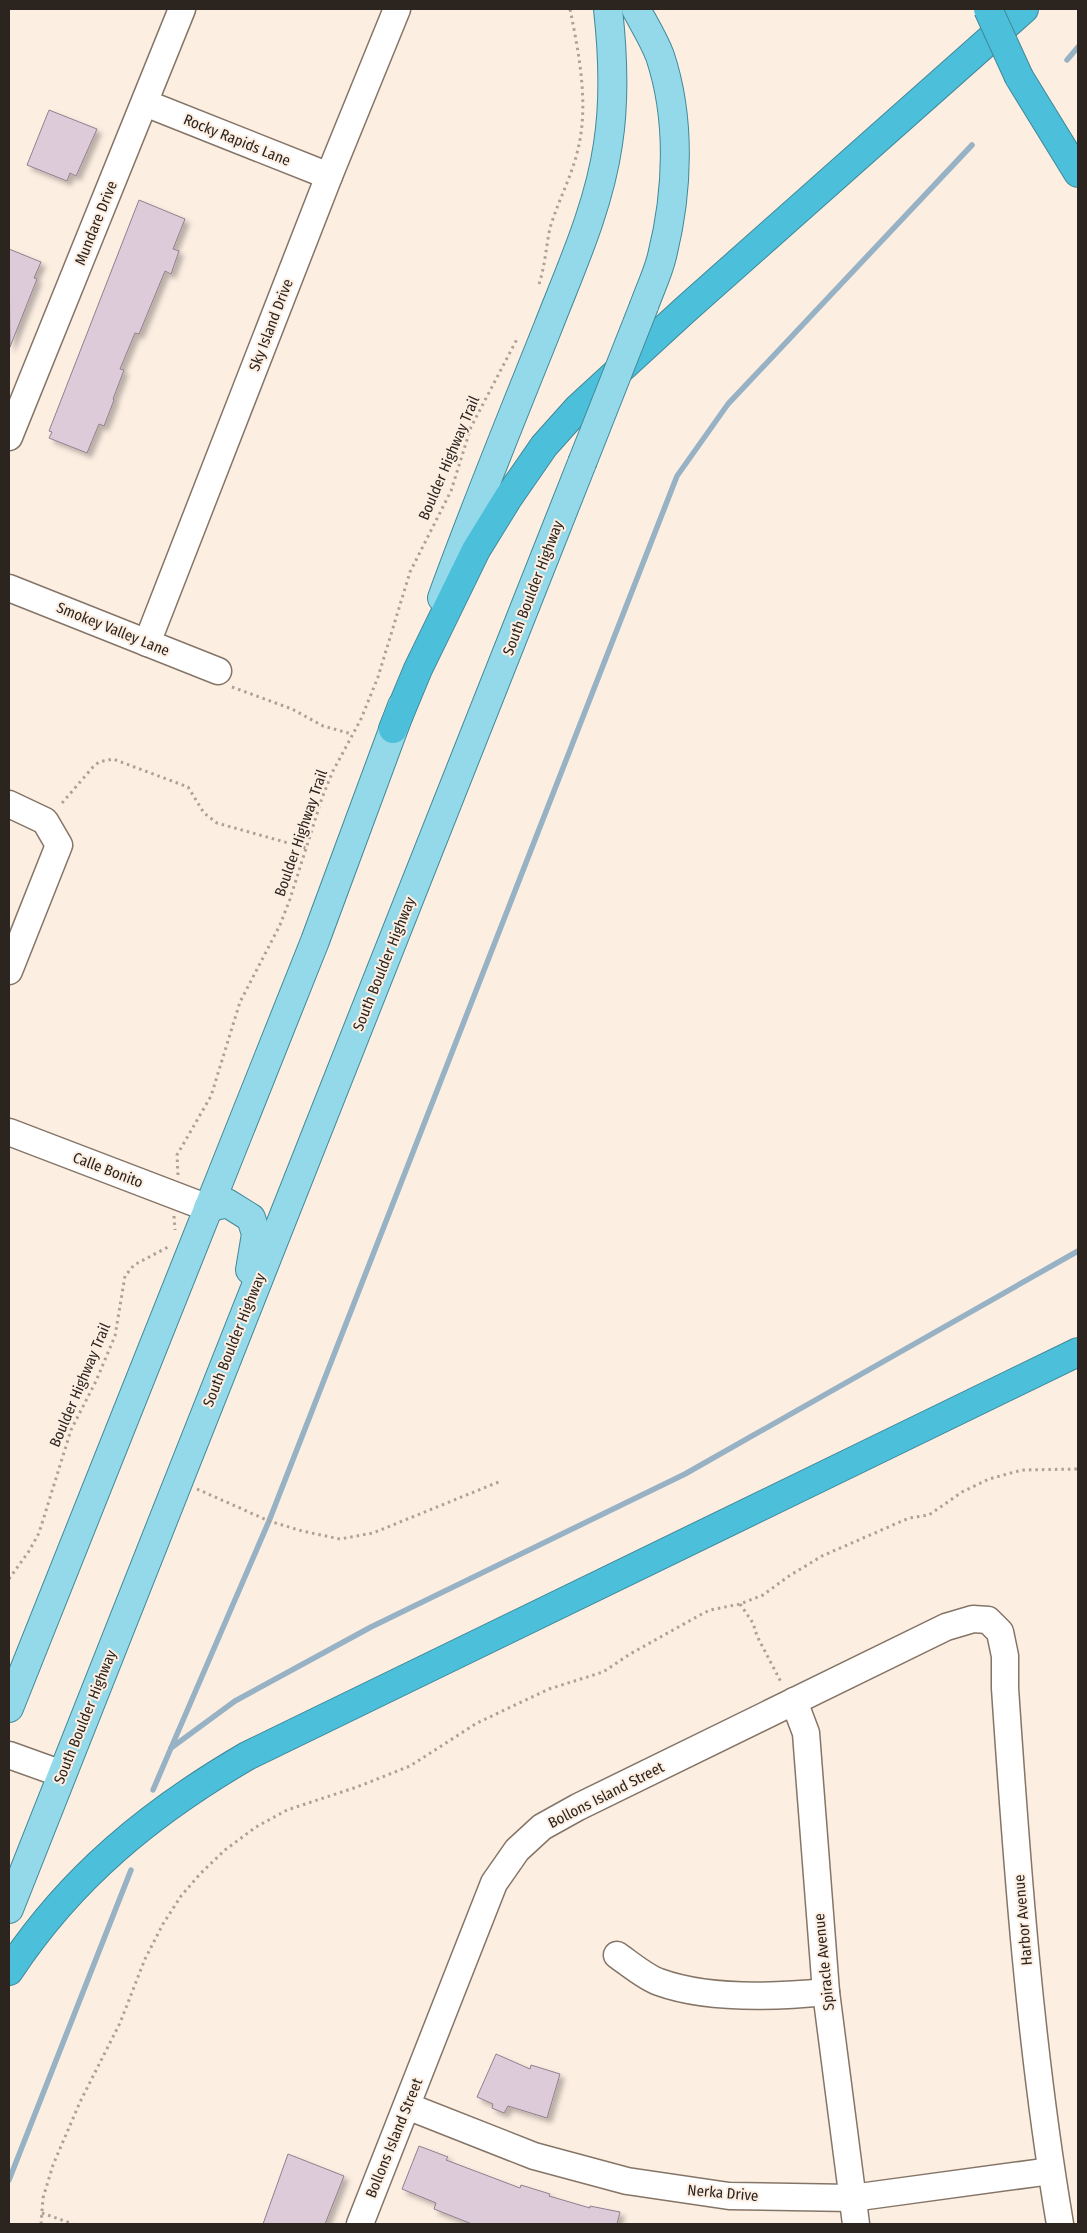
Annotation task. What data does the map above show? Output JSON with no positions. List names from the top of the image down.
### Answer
{
  "streets": {
    "main road": ["South Boulder Highway"],
    "street": [
      "Rocky Rapids Lane",
      "Mundare Drive",
      "Sky Island Drive",
      "Smokey Valley Lane",
      "Calle Bonito",
      "Bollons Island Street",
      "Harbor Avenue",
      "Spiracle Avenue",
      "Nerka Drive"
    ],
    "path": ["Boulder Highway Trail"]
  },
  "crossings": [
    ["Rocky Rapids Lane", "Mundare Drive"],
    ["Rocky Rapids Lane", "Sky Island Drive"],
    ["Sky Island Drive", "Smokey Valley Lane"],
    ["Boulder Highway Trail", "Calle Bonito"],
    ["Bollons Island Street", "Harbor Avenue"],
    ["Bollons Island Street", "Spiracle Avenue"],
    ["Bollons Island Street", "Nerka Drive"],
    ["Harbor Avenue", "Nerka Drive"],
    ["Spiracle Avenue", "Nerka Drive"]
  ]
}
